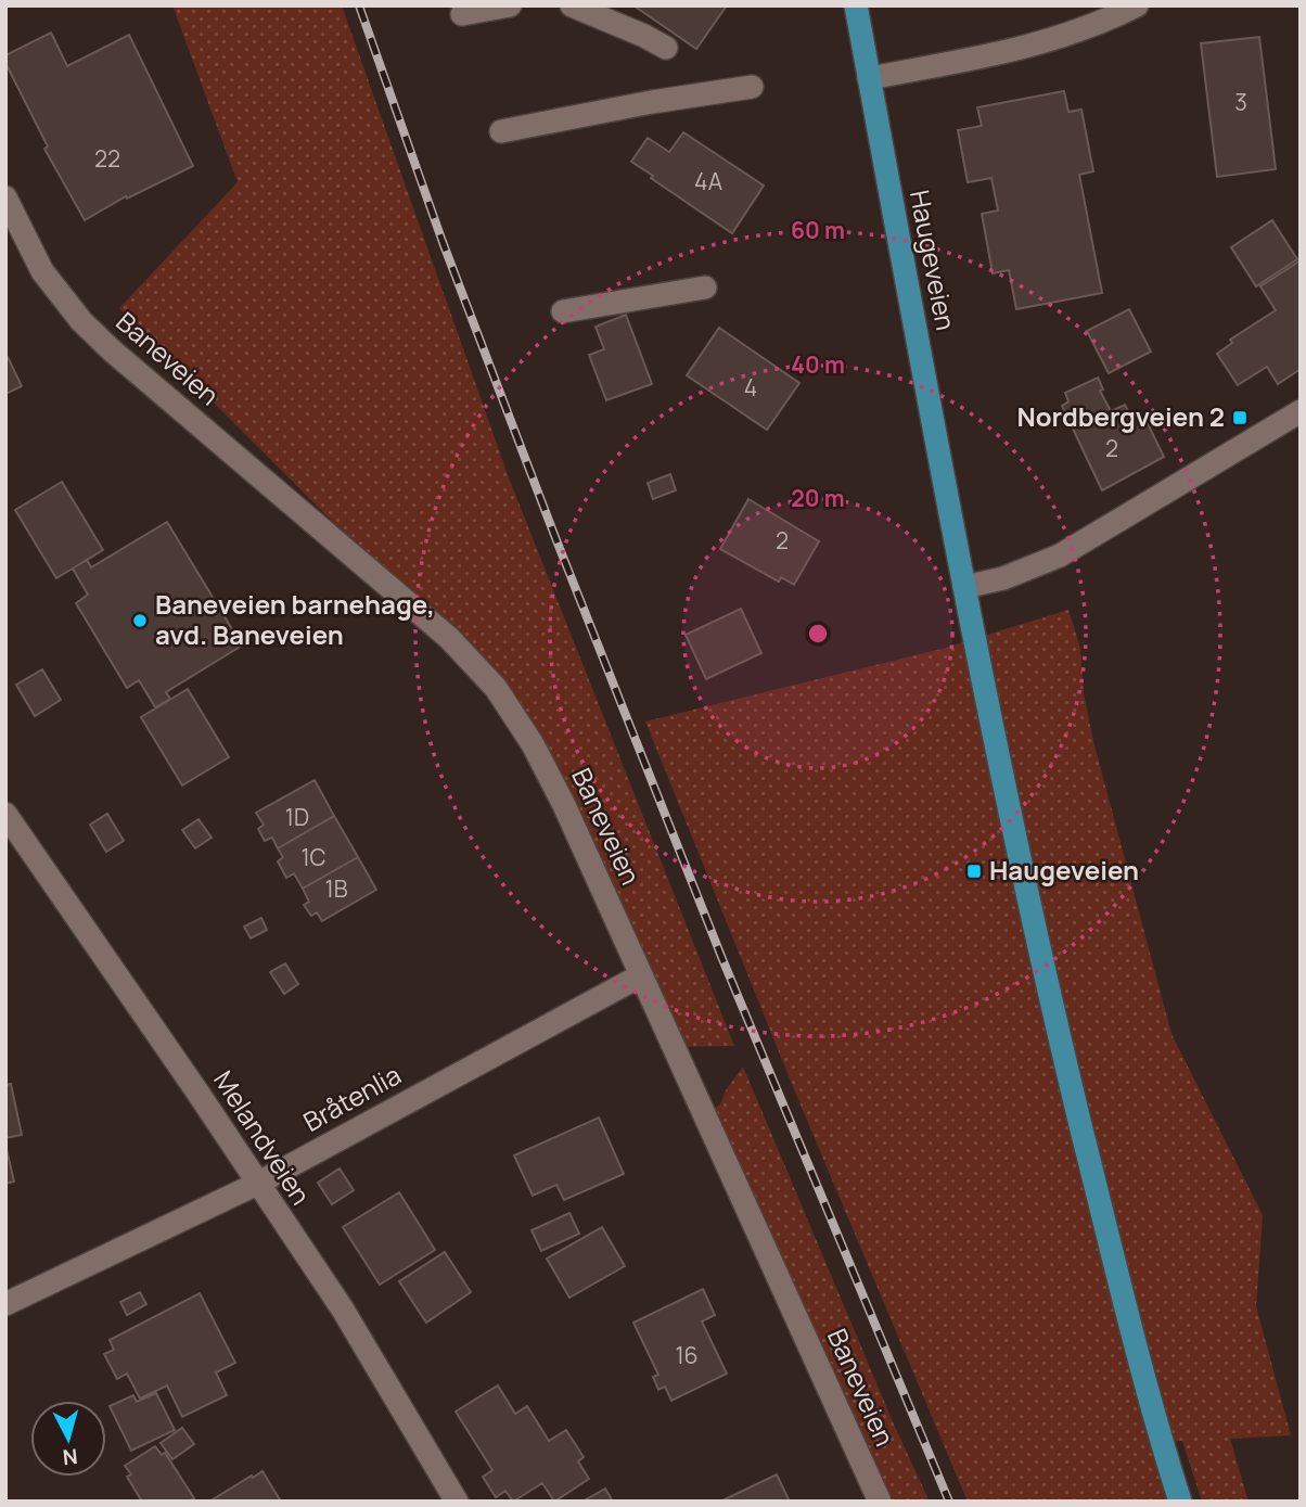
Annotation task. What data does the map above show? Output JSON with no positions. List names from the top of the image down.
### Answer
{
  "streets": {
    "main road": ["Haugeveien"],
    "street": ["Baneveien", "Bråtenlia", "Melandveien"]
  },
  "crossings": [
    ["Baneveien", "Bråtenlia"],
    ["Bråtenlia", "Melandveien"]
  ],
  "places": {
    "transit": ["Nordbergveien 2", "Haugeveien"],
    "other": ["Baneveien barnehage, avd. Baneveien"]
  },
  "house_numbers": [
    "3",
    "22",
    "4A",
    "4",
    "2",
    "2",
    "1D",
    "1C",
    "1B",
    "16"
  ],
  "north": "bottom",
  "rings": ["60 m", "40 m", "20 m"]
}
